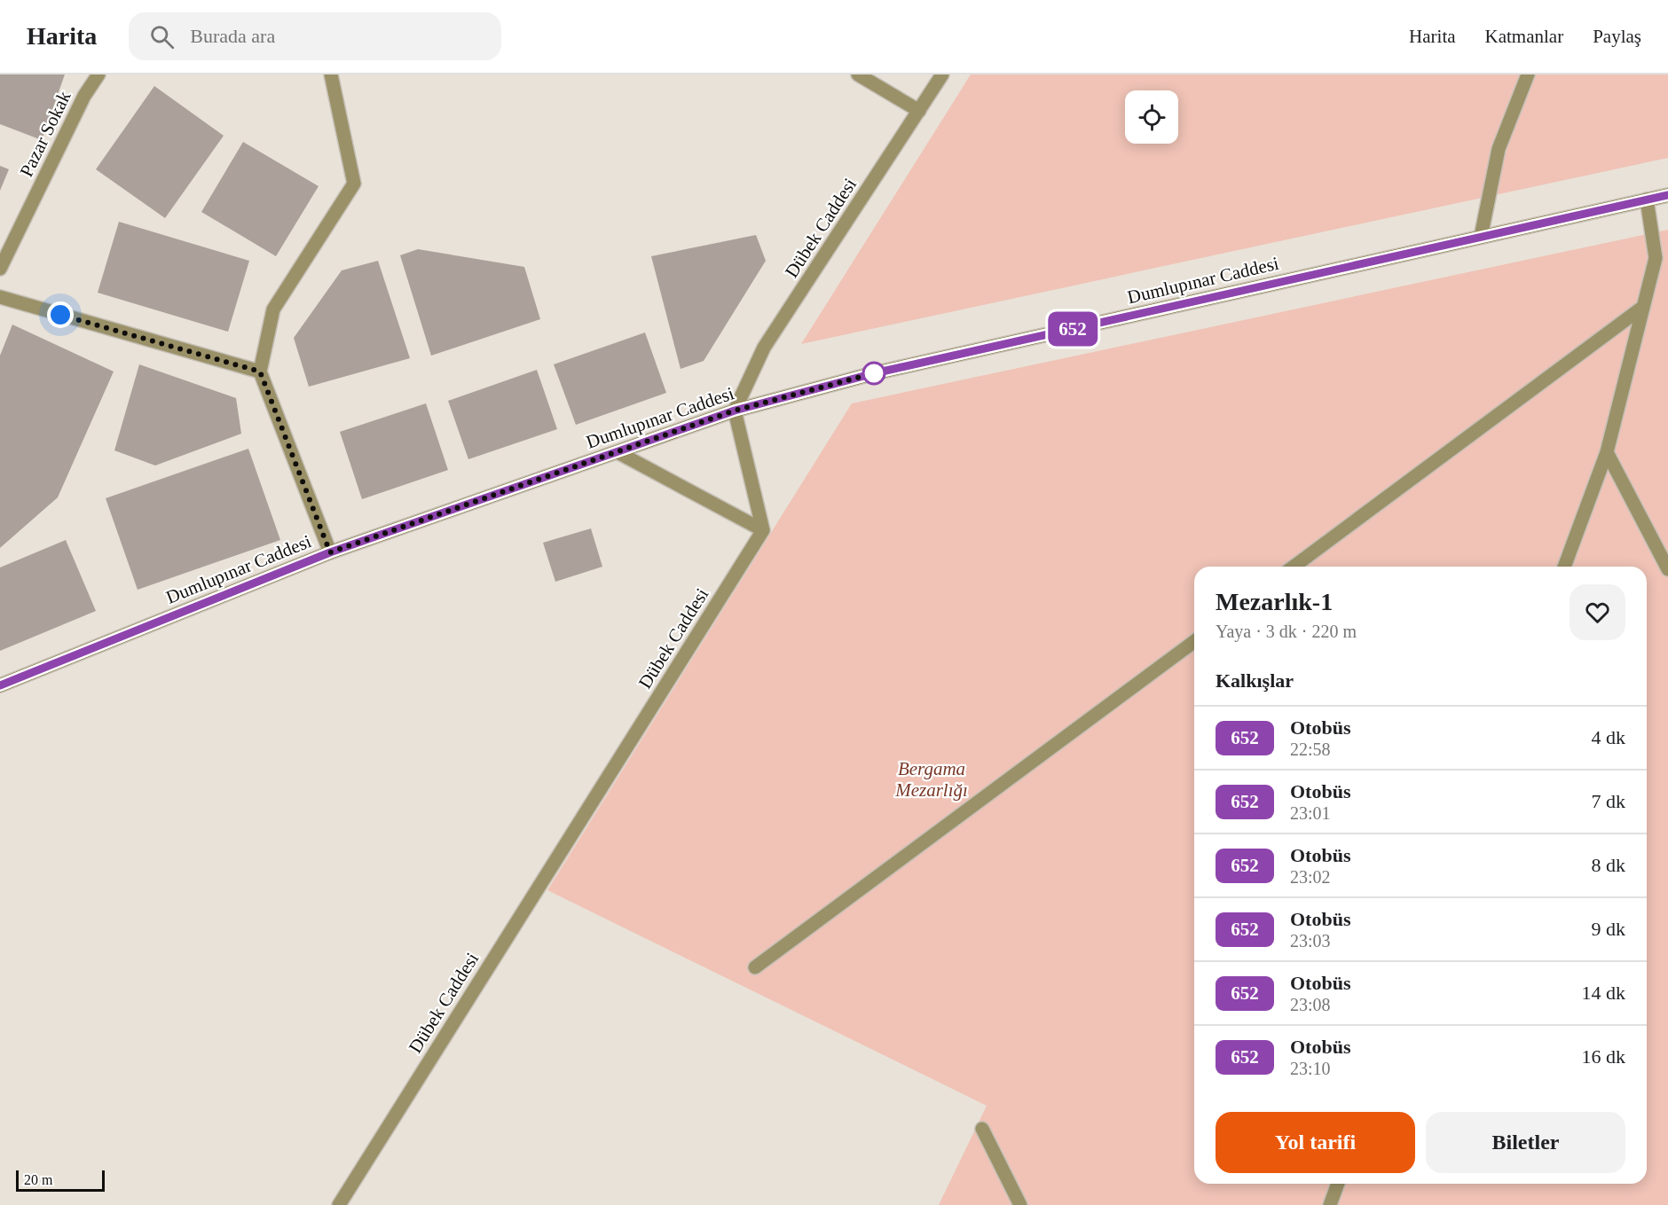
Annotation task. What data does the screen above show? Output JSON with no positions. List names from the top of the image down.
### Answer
{
  "streets": {
    "main road": ["Dumlupınar Caddesi"],
    "street": ["Pazar Sokak", "Dübek Caddesi"]
  },
  "crossings": [
    ["Dübek Caddesi", "Dumlupınar Caddesi"]
  ],
  "parks": ["Bergama Mezarlığı"],
  "lines": ["bus line 652"],
  "scale_bar": "20 m",
  "page": {
    "header": "Harita",
    "search": "Burada ara",
    "nav": ["Harita", "Katmanlar", "Paylaş"],
    "on_map": "652",
    "heading": [
      ["Mezarlık-1", "Yaya · 3 dk · 220 m"],
      "Kalkışlar"
    ],
    "list": [
      {
        "mark": "652",
        "name": "Otobüs",
        "note": "22:58",
        "value": "4 dk"
      },
      {
        "mark": "652",
        "name": "Otobüs",
        "note": "23:01",
        "value": "7 dk"
      },
      {
        "mark": "652",
        "name": "Otobüs",
        "note": "23:02",
        "value": "8 dk"
      },
      {
        "mark": "652",
        "name": "Otobüs",
        "note": "23:03",
        "value": "9 dk"
      },
      {
        "mark": "652",
        "name": "Otobüs",
        "note": "23:08",
        "value": "14 dk"
      },
      {
        "mark": "652",
        "name": "Otobüs",
        "note": "23:10",
        "value": "16 dk"
      }
    ],
    "buttons": ["Yol tarifi", "Biletler"],
    "scale": "20 m"
  }
}
